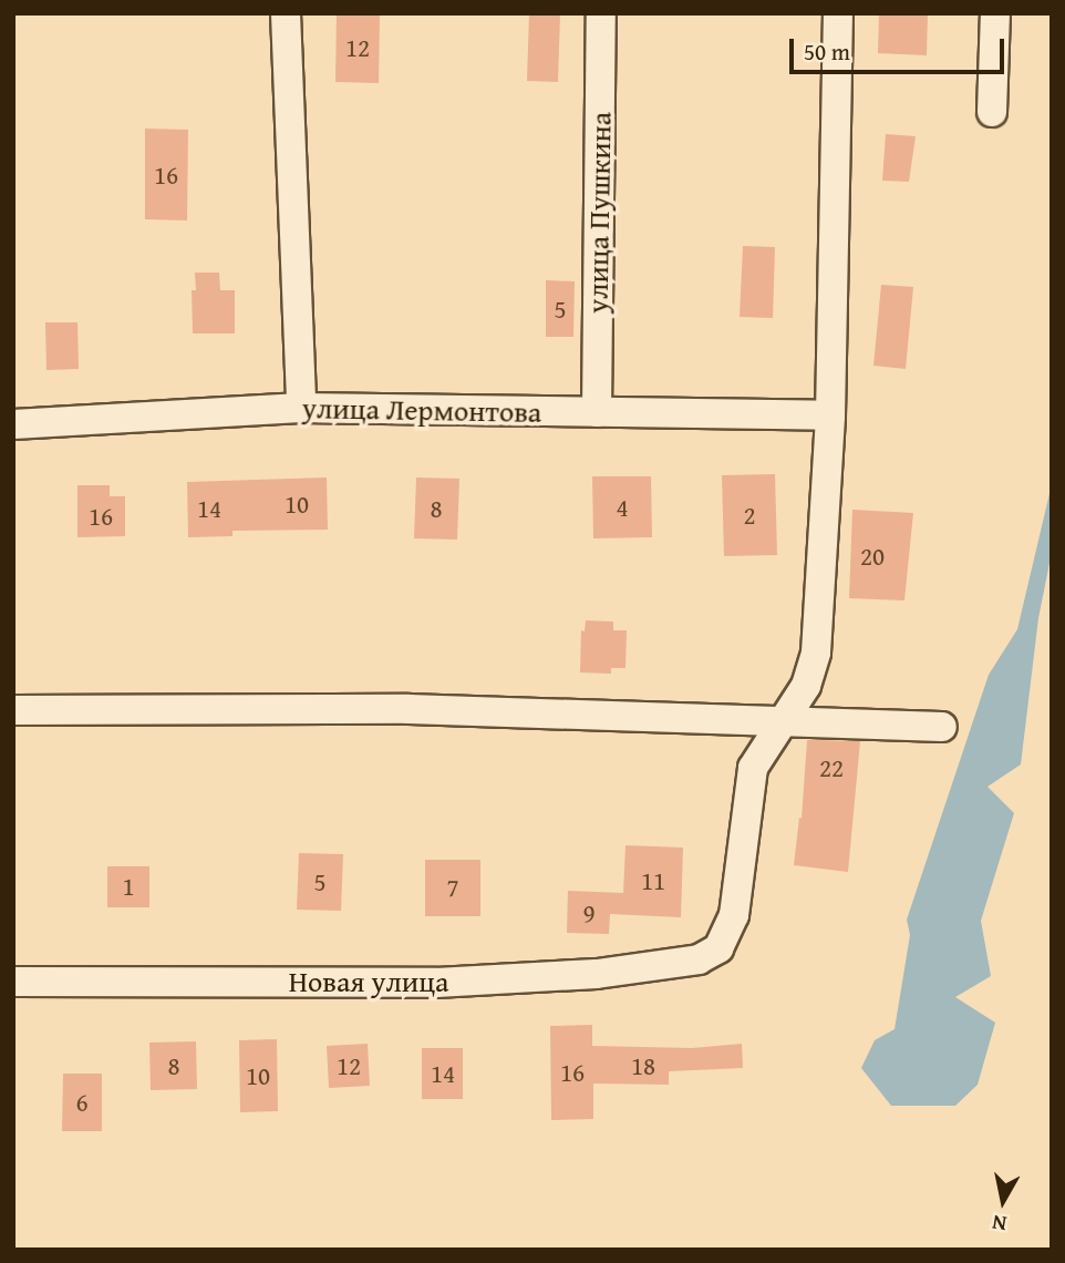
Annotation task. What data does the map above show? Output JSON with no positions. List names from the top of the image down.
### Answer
{
  "streets": {
    "street": ["улица Пушкина", "улица Лермонтова", "Новая улица"]
  },
  "crossings": [
    ["улица Пушкина", "улица Лермонтова"]
  ],
  "house_numbers": [
    "12",
    "16",
    "5",
    "10",
    "4",
    "14",
    "8",
    "2",
    "16",
    "20",
    "22",
    "11",
    "5",
    "1",
    "7",
    "9",
    "8",
    "12",
    "18",
    "16",
    "14",
    "10",
    "6"
  ],
  "scale_bar": "50 m",
  "north": "bottom"
}
